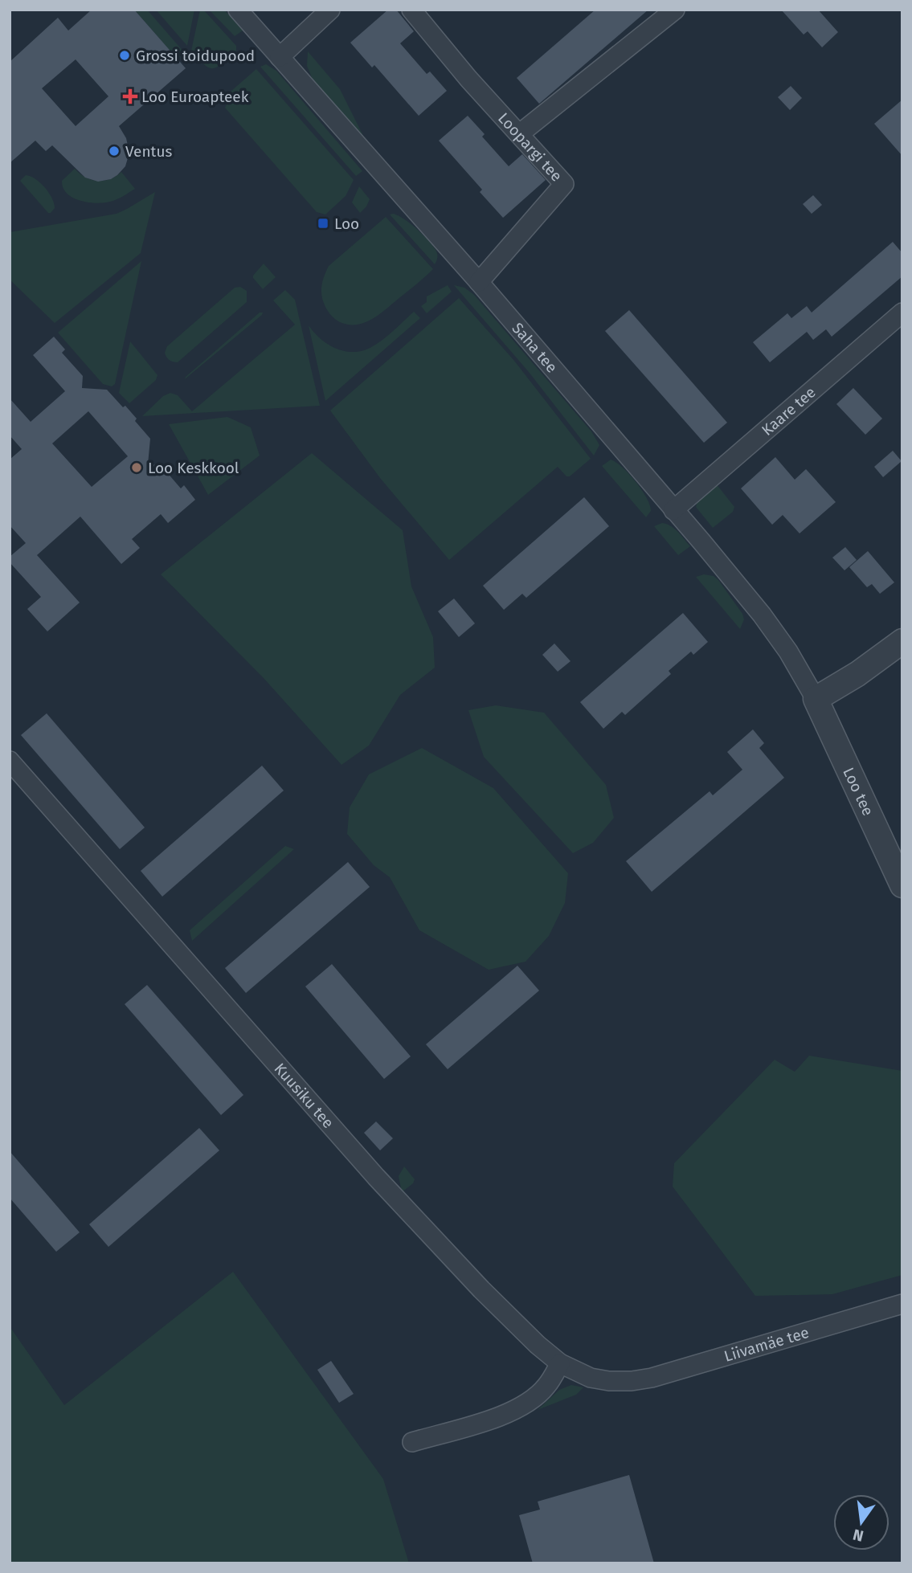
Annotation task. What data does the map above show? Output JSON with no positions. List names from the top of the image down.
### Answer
{
  "streets": {
    "street": [
      "Loopargi tee",
      "Saha tee",
      "Kaare tee",
      "Loo tee",
      "Kuusiku tee",
      "Liivamäe tee"
    ]
  },
  "crossings": [
    ["Loopargi tee", "Saha tee"],
    ["Saha tee", "Kaare tee"],
    ["Saha tee", "Loo tee"],
    ["Kuusiku tee", "Liivamäe tee"]
  ],
  "places": {
    "other": ["Grossi toidupood", "Ventus", "Loo Keskkool"],
    "health": ["Loo Euroapteek"],
    "transit": ["Loo"]
  },
  "north": "bottom"
}
